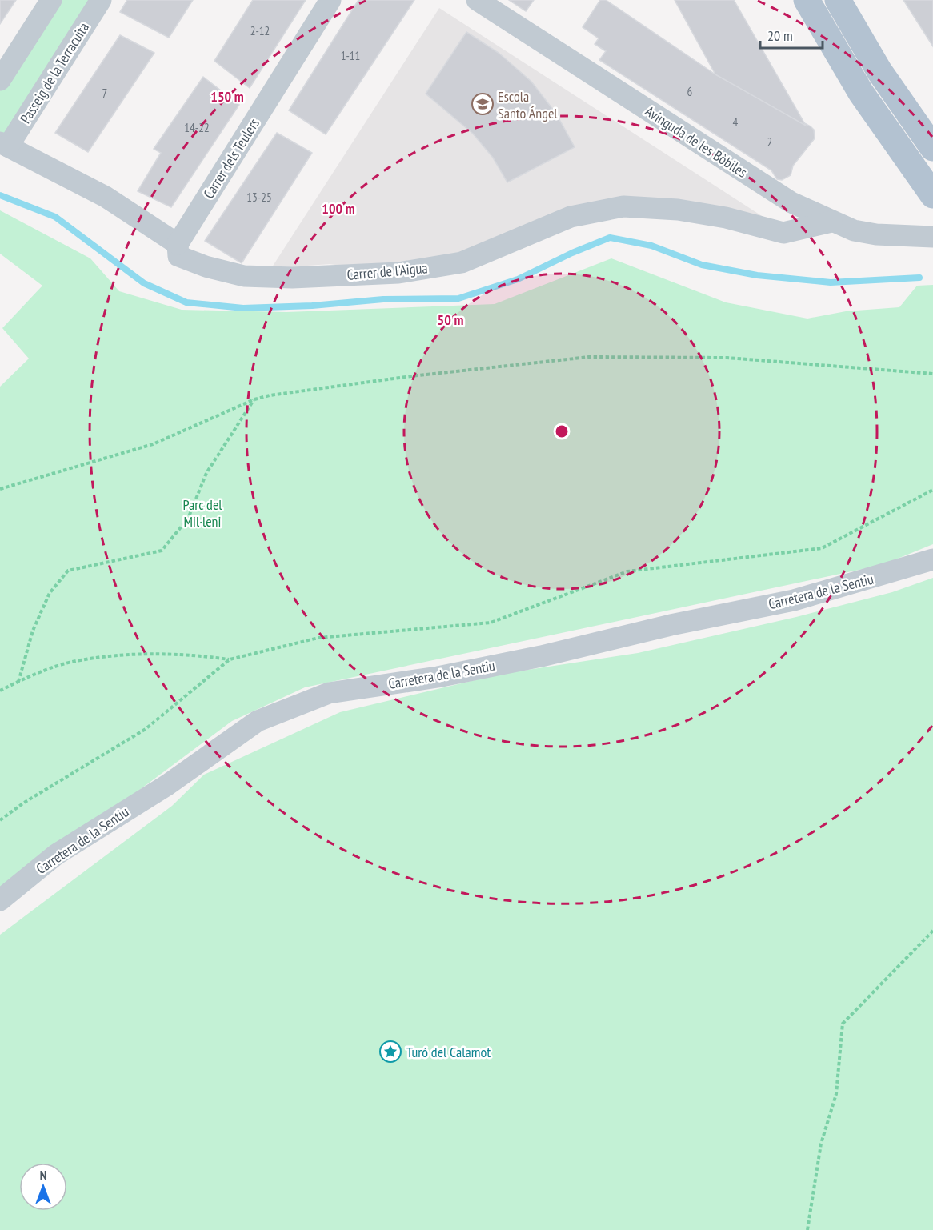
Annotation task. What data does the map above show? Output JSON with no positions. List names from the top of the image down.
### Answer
{
  "streets": {
    "street": [
      "Passeig de la Terracuita",
      "Avinguda de les Bòbiles",
      "Carrer dels Teulers",
      "Carrer de l'Aigua",
      "Carretera de la Sentiu"
    ]
  },
  "crossings": [
    ["Passeig de la Terracuita", "Carrer de l'Aigua"],
    ["Avinguda de les Bòbiles", "Carrer de l'Aigua"],
    ["Carrer dels Teulers", "Carrer de l'Aigua"]
  ],
  "parks": ["Parc del Mil·leni"],
  "places": {
    "school or university": ["Escola Santo Ángel"],
    "place": ["Turó del Calamot"]
  },
  "house_numbers": [
    "2-12",
    "1-11",
    "6",
    "7",
    "4",
    "14-22",
    "2",
    "13-25"
  ],
  "scale_bar": "20 m",
  "north": "top",
  "rings": ["150 m", "100 m", "50 m"]
}
